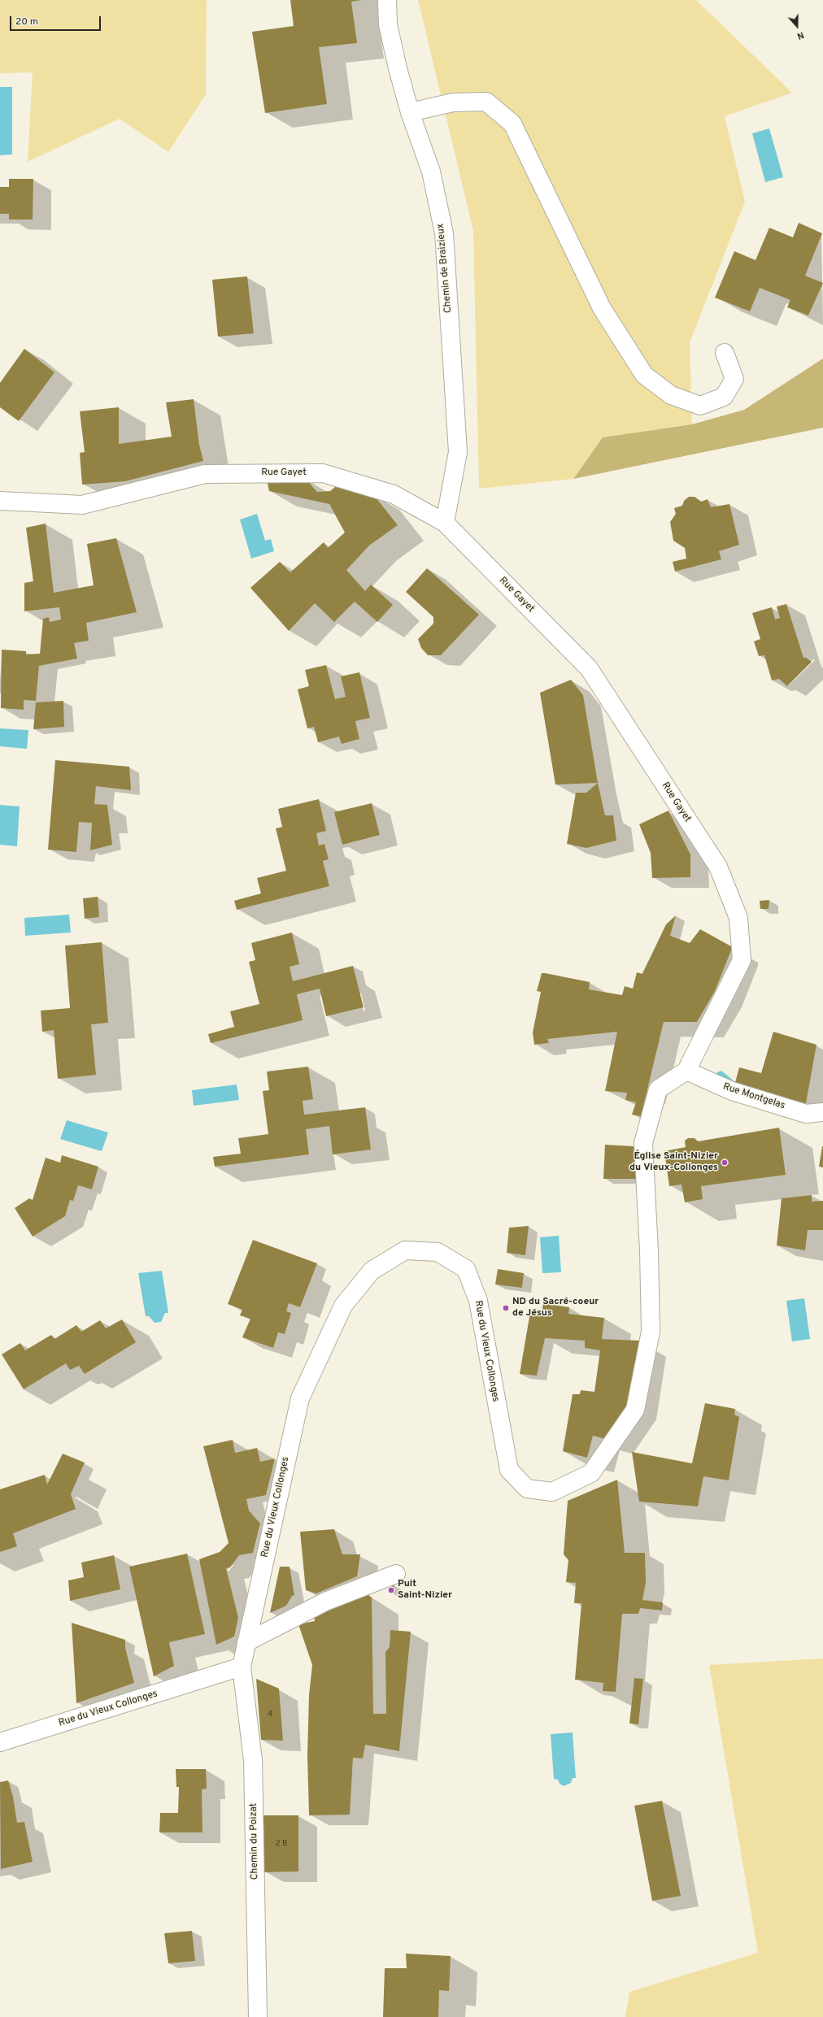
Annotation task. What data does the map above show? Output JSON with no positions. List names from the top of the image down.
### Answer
{
  "streets": {
    "street": [
      "Chemin de Braizieux",
      "Rue Gayet",
      "Rue Montgelas",
      "Rue du Vieux Collonges",
      "Chemin du Poizat"
    ]
  },
  "crossings": [
    ["Chemin de Braizieux", "Rue Gayet"],
    ["Rue Gayet", "Rue Montgelas"],
    ["Rue Gayet", "Rue du Vieux Collonges"],
    ["Rue Montgelas", "Rue du Vieux Collonges"],
    ["Rue du Vieux Collonges", "Chemin du Poizat"]
  ],
  "places": ["Église Saint-Nizier du Vieux-Collonges", "ND du Sacré-coeur de Jésus", "Puit Saint-Nizier"],
  "house_numbers": ["4", "2 B"],
  "scale_bar": "20 m",
  "north": "bottom"
}
